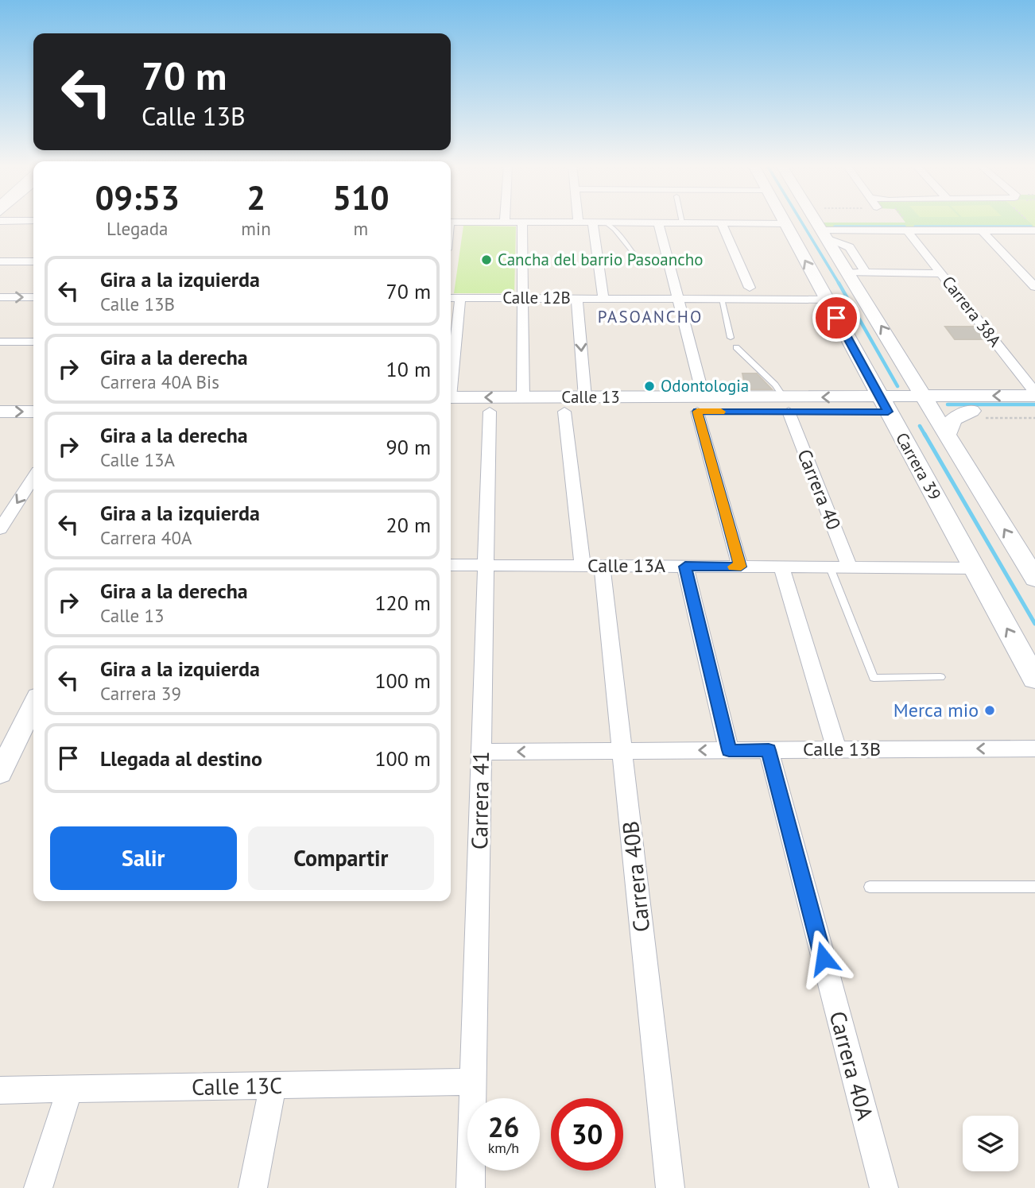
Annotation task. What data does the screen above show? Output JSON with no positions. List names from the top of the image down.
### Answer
{
  "streets": {
    "main road": ["Calle 13", "Carrera 39"],
    "street": [
      "Calle 12B",
      "Carrera 38A",
      "Carrera 40",
      "Calle 13A",
      "Calle 13B",
      "Carrera 41",
      "Carrera 40B",
      "Carrera 40A",
      "Calle 13C"
    ]
  },
  "crossings": [
    ["Calle 12B", "Carrera 39"],
    ["Carrera 38A", "Calle 13"],
    ["Calle 13", "Carrera 39"],
    ["Calle 13", "Carrera 40"],
    ["Calle 13", "Carrera 41"],
    ["Calle 13", "Carrera 40B"],
    ["Carrera 39", "Calle 13A"],
    ["Carrera 40", "Calle 13A"],
    ["Calle 13A", "Carrera 41"],
    ["Calle 13A", "Carrera 40B"],
    ["Calle 13B", "Carrera 41"],
    ["Calle 13B", "Carrera 40B"],
    ["Calle 13B", "Carrera 40A"],
    ["Carrera 41", "Calle 13C"]
  ],
  "one_way": ["Calle 13B"],
  "districts": ["PASOANCHO"],
  "places": ["Cancha del barrio Pasoancho", "Odontologia", "Merca mio"],
  "page": {
    "turn": ["70 m", "Calle 13B"],
    "eta": [
      "09:53",
      "Llegada",
      "2",
      "min",
      "510",
      "m"
    ],
    "list": [
      {
        "name": "Gira a la izquierda",
        "note": "Calle 13B",
        "value": "70 m"
      },
      {
        "name": "Gira a la derecha",
        "note": "Carrera 40A Bis",
        "value": "10 m"
      },
      {
        "name": "Gira a la derecha",
        "note": "Calle 13A",
        "value": "90 m"
      },
      {
        "name": "Gira a la izquierda",
        "note": "Carrera 40A",
        "value": "20 m"
      },
      {
        "name": "Gira a la derecha",
        "note": "Calle 13",
        "value": "120 m"
      },
      {
        "name": "Gira a la izquierda",
        "note": "Carrera 39",
        "value": "100 m"
      },
      {
        "name": "Llegada al destino",
        "value": "100 m"
      }
    ],
    "buttons": ["Salir", "Compartir"],
    "speed": "26 km/h",
    "limit": "30"
  }
}
